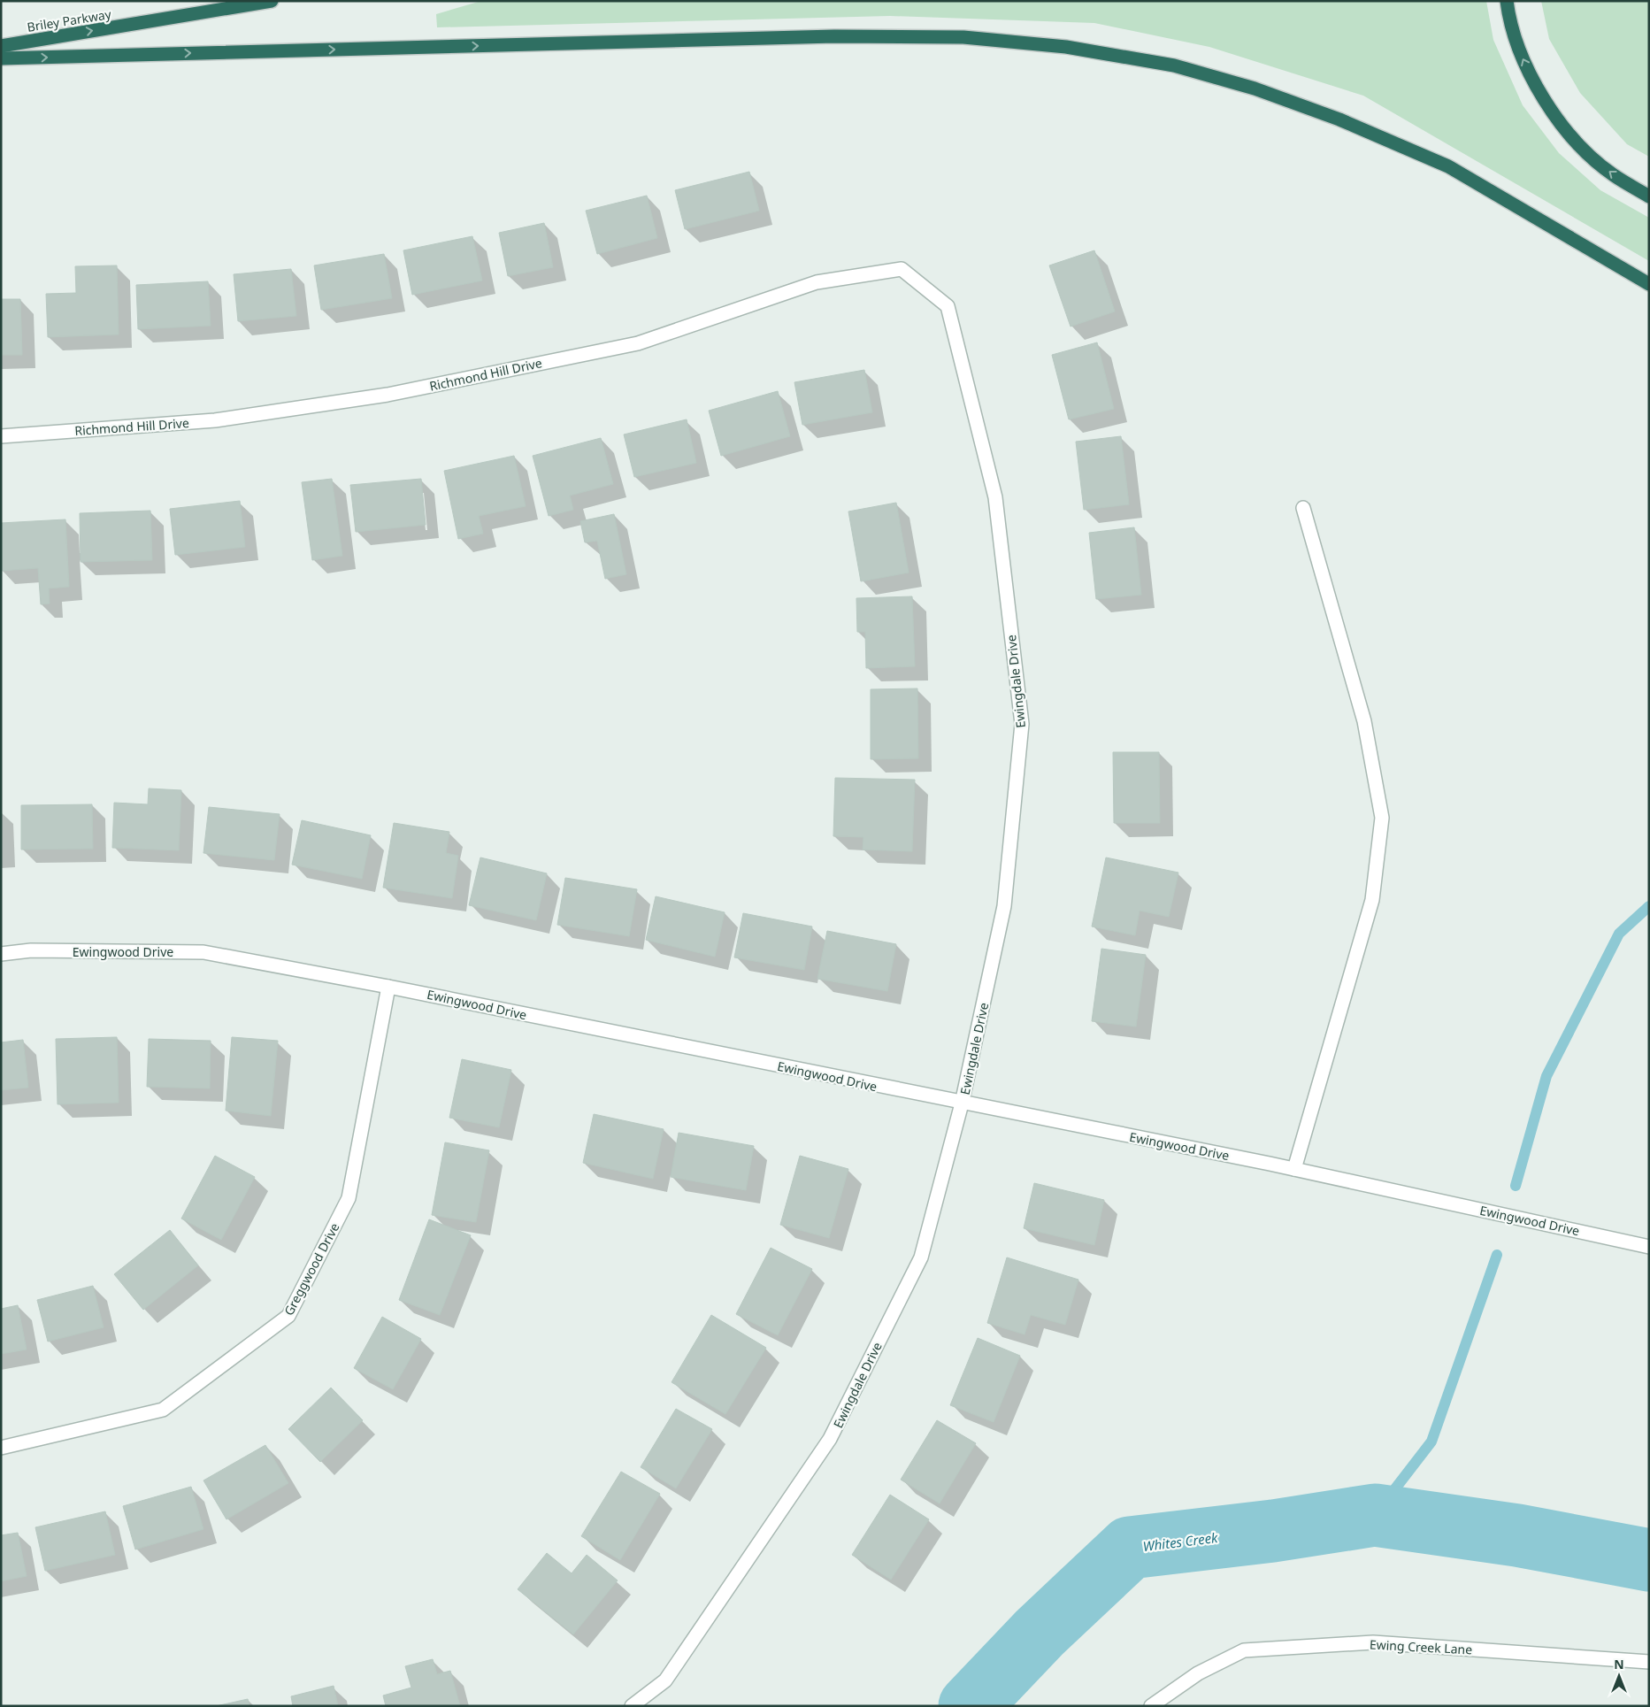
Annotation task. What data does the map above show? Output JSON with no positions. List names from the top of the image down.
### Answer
{
  "streets": {
    "highway": ["Briley Parkway"],
    "street": [
      "Richmond Hill Drive",
      "Ewingdale Drive",
      "Ewingwood Drive",
      "Greggwood Drive",
      "Ewing Creek Lane"
    ]
  },
  "crossings": [
    ["Richmond Hill Drive", "Ewingdale Drive"],
    ["Ewingdale Drive", "Ewingwood Drive"],
    ["Ewingwood Drive", "Greggwood Drive"]
  ],
  "water": ["Whites Creek"],
  "north": "top"
}
